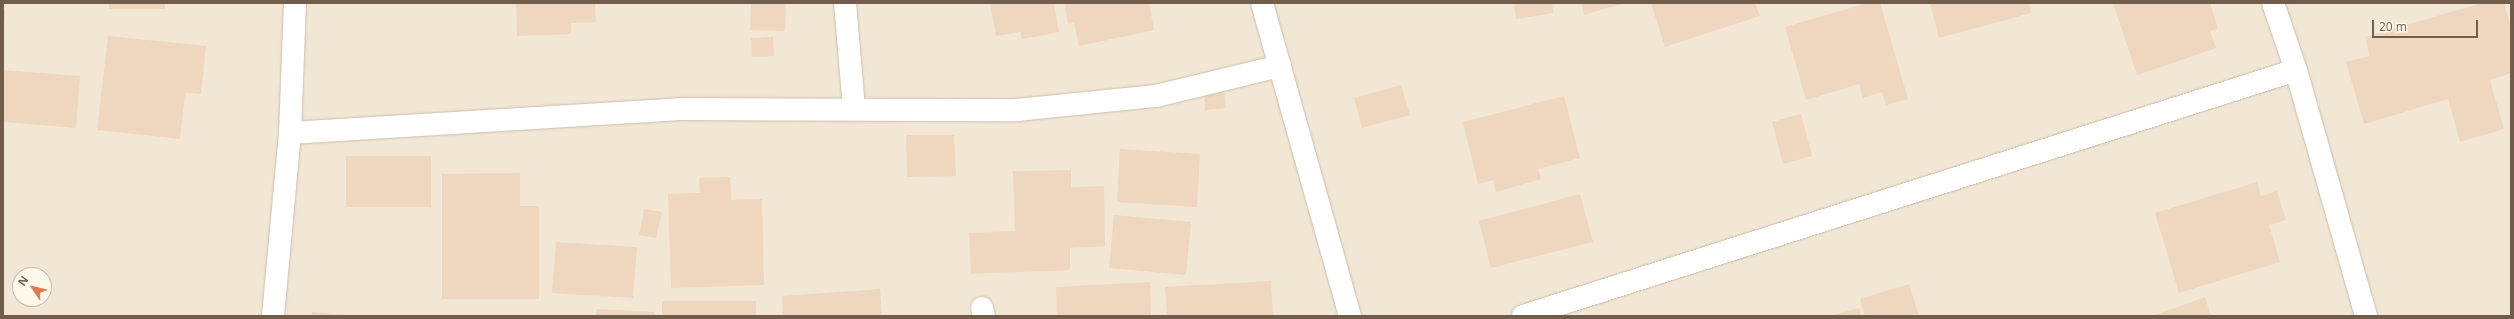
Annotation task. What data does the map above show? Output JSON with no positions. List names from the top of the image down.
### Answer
{
  "scale_bar": "20 m",
  "north": "top left"
}
